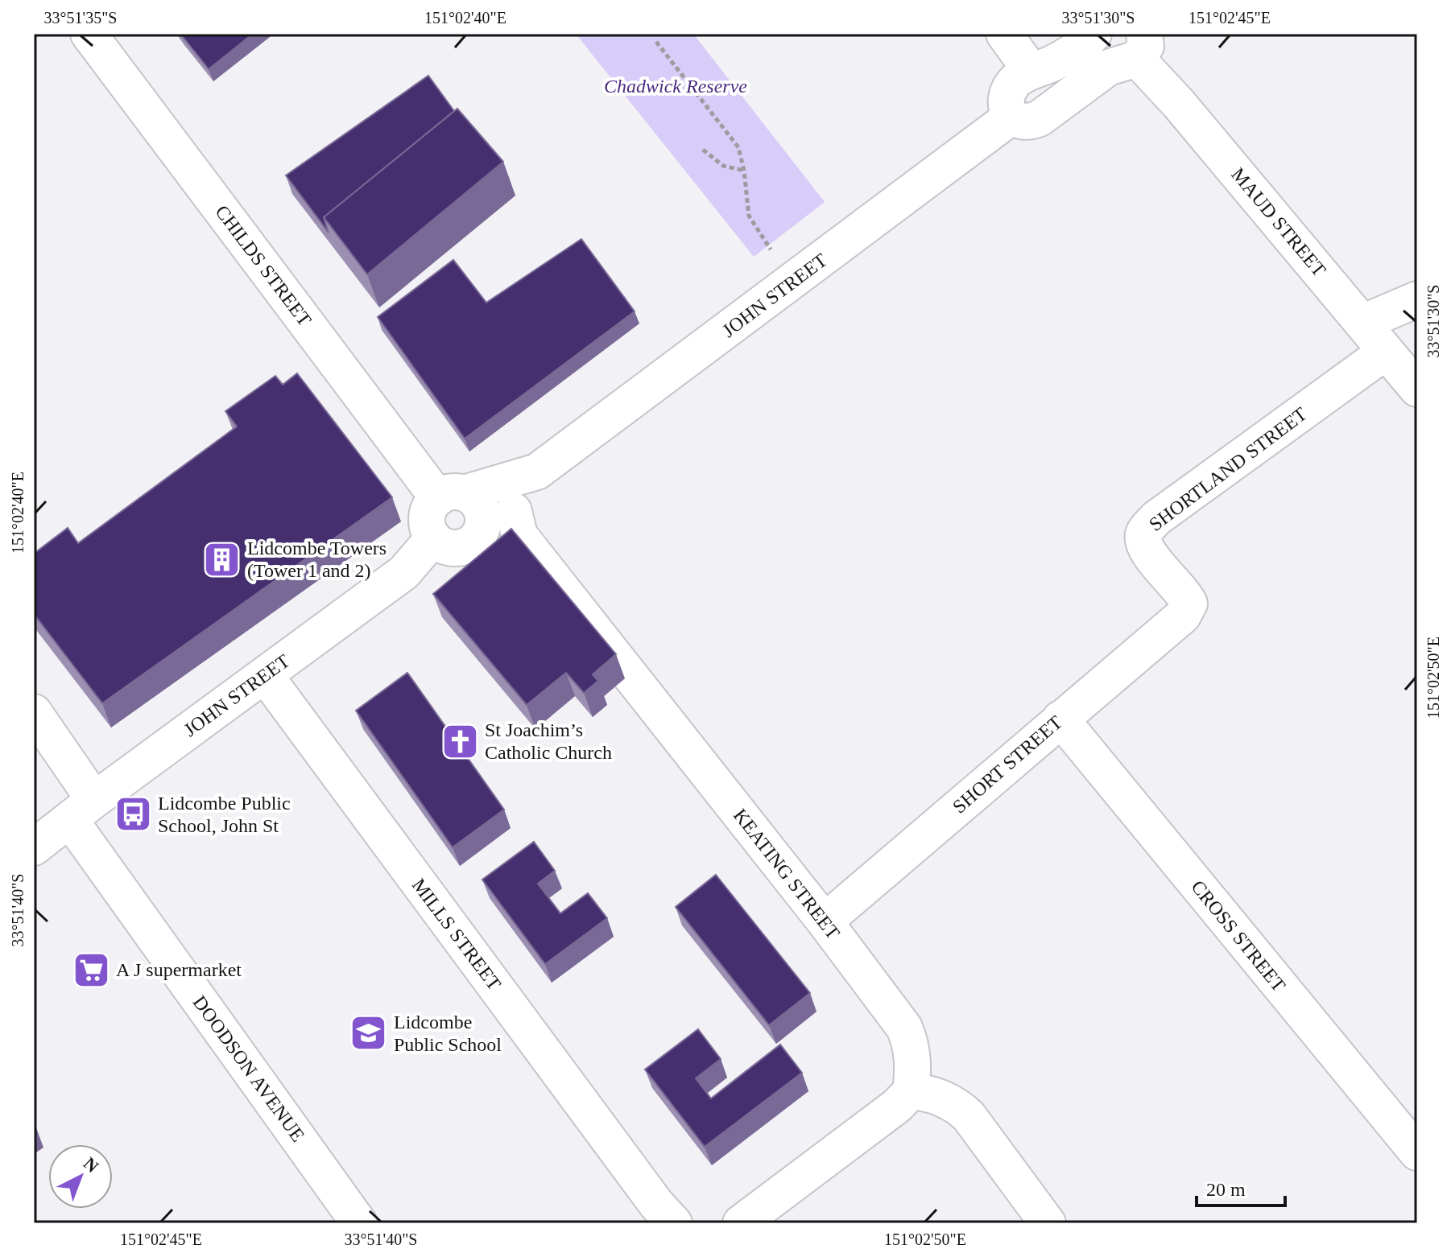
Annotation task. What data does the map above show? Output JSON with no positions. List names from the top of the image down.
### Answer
{
  "streets": {
    "street": [
      "MAUD STREET",
      "CHILDS STREET",
      "JOHN STREET",
      "SHORTLAND STREET",
      "SHORT STREET",
      "KEATING STREET",
      "MILLS STREET",
      "CROSS STREET",
      "DOODSON AVENUE"
    ]
  },
  "crossings": [
    ["MAUD STREET", "SHORTLAND STREET"],
    ["CHILDS STREET", "JOHN STREET"],
    ["JOHN STREET", "KEATING STREET"],
    ["JOHN STREET", "MILLS STREET"],
    ["JOHN STREET", "DOODSON AVENUE"],
    ["SHORTLAND STREET", "SHORT STREET"],
    ["SHORT STREET", "KEATING STREET"],
    ["SHORT STREET", "CROSS STREET"]
  ],
  "parks": ["Chadwick Reserve"],
  "places": {
    "building": ["Lidcombe Towers (Tower 1 and 2)"],
    "church": ["St Joachim’s Catholic Church"],
    "bus stop": ["Lidcombe Public School, John St"],
    "supermarket": ["A J supermarket"],
    "school or university": ["Lidcombe Public School"]
  },
  "scale_bar": "20 m",
  "north": "top right",
  "coordinates": [
    "33°51'35\"S",
    "151°02'40\"E",
    "33°51'30\"S",
    "151°02'45\"E",
    "151°02'50\"E",
    "33°51'40\"S"
  ]
}
